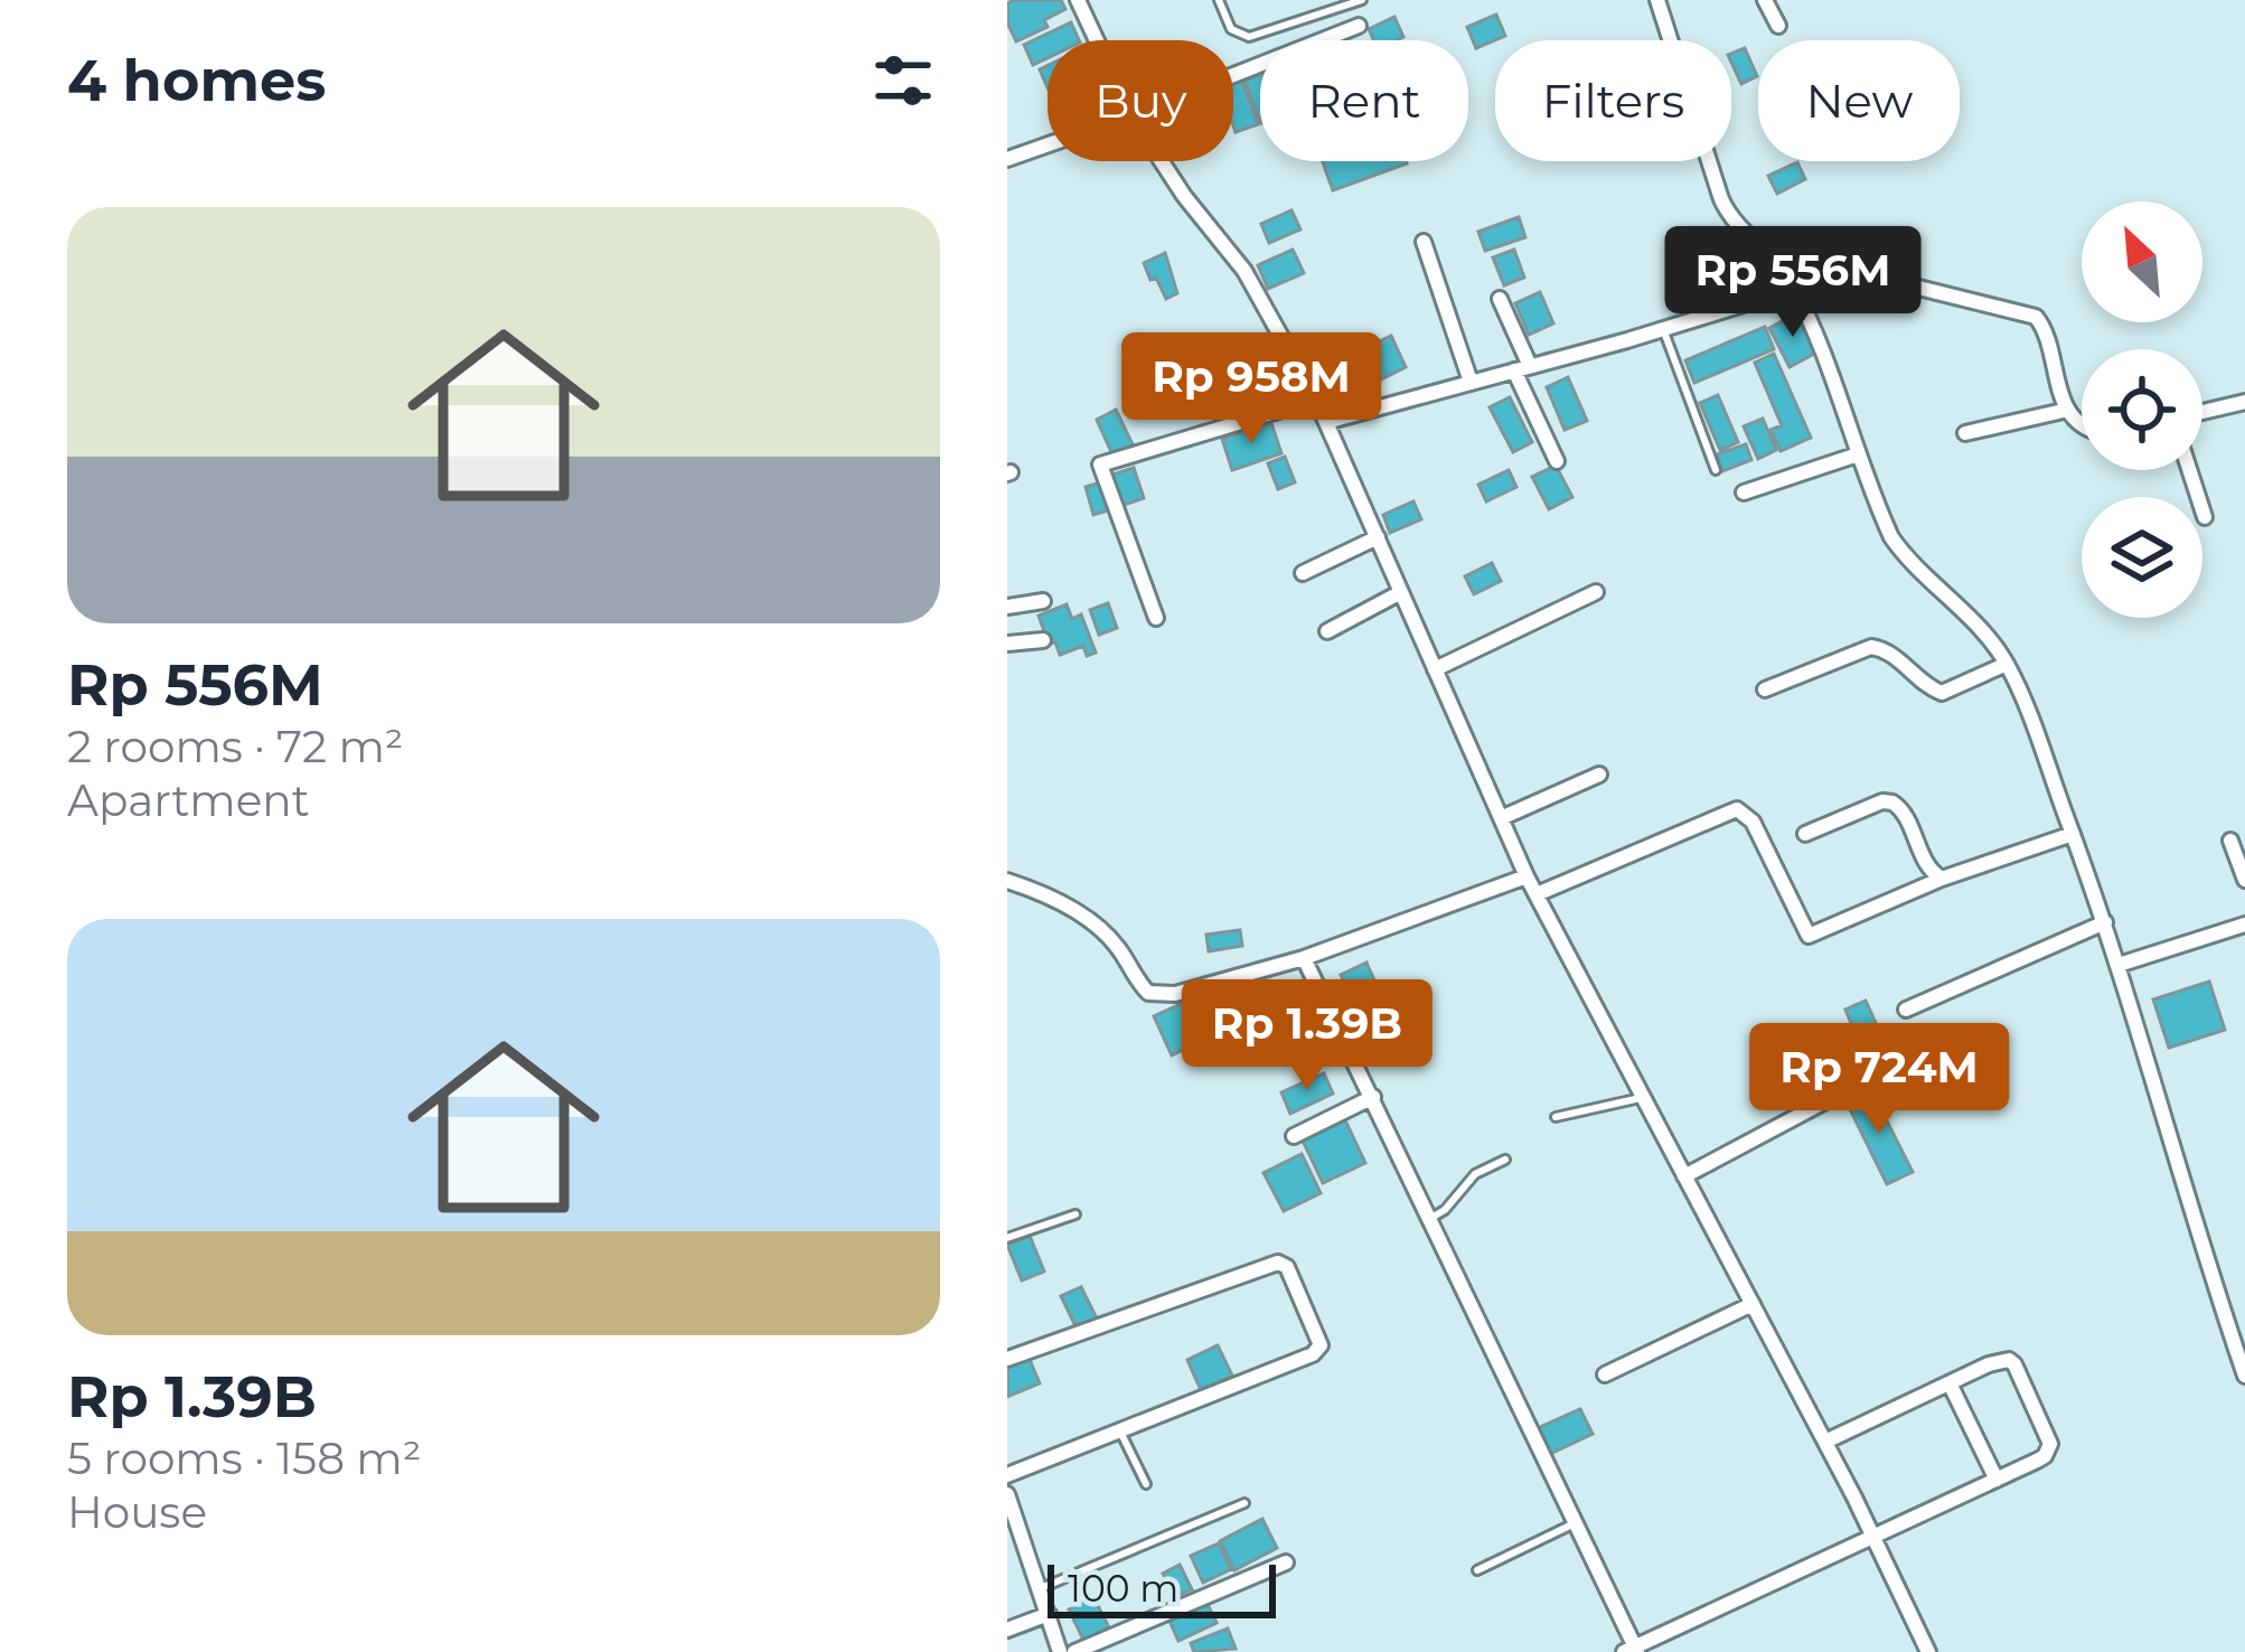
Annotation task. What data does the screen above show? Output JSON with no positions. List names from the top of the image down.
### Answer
{
  "scale_bar": "100 m",
  "north": "top left",
  "page": {
    "heading": "4 homes",
    "chip": [
      "Buy",
      "Rent",
      "Filters",
      "New"
    ],
    "list": [
      {
        "name": "Rp 556M",
        "note": "2 rooms · 72 m² · Apartment"
      },
      {
        "name": "Rp 1.39B",
        "note": "5 rooms · 158 m² · House"
      }
    ],
    "price": [
      "Rp 556M",
      "Rp 958M",
      "Rp 1.39B",
      "Rp 724M"
    ],
    "scale": "100 m"
  }
}
